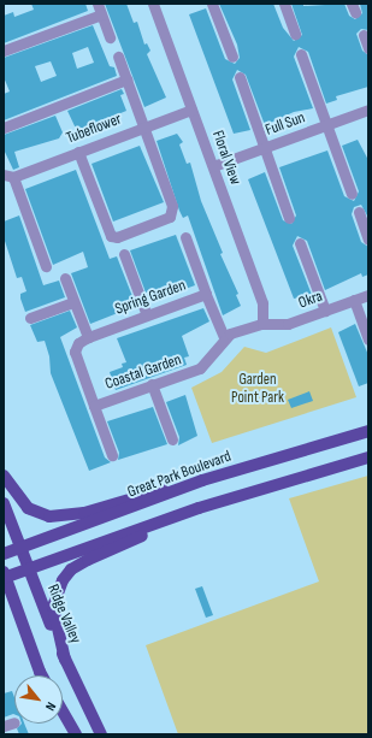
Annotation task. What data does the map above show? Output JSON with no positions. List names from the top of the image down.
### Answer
{
  "streets": {
    "main road": ["Great Park Boulevard", "Ridge Valley"],
    "street": [
      "Full Sun",
      "Tubeflower",
      "Floral View",
      "Spring Garden",
      "Okra",
      "Coastal Garden"
    ]
  },
  "crossings": [
    ["Full Sun", "Floral View"],
    ["Tubeflower", "Floral View"],
    ["Floral View", "Okra"],
    ["Spring Garden", "Coastal Garden"],
    ["Great Park Boulevard", "Ridge Valley"]
  ],
  "parks": ["Garden Point Park"],
  "north": "bottom right"
}
